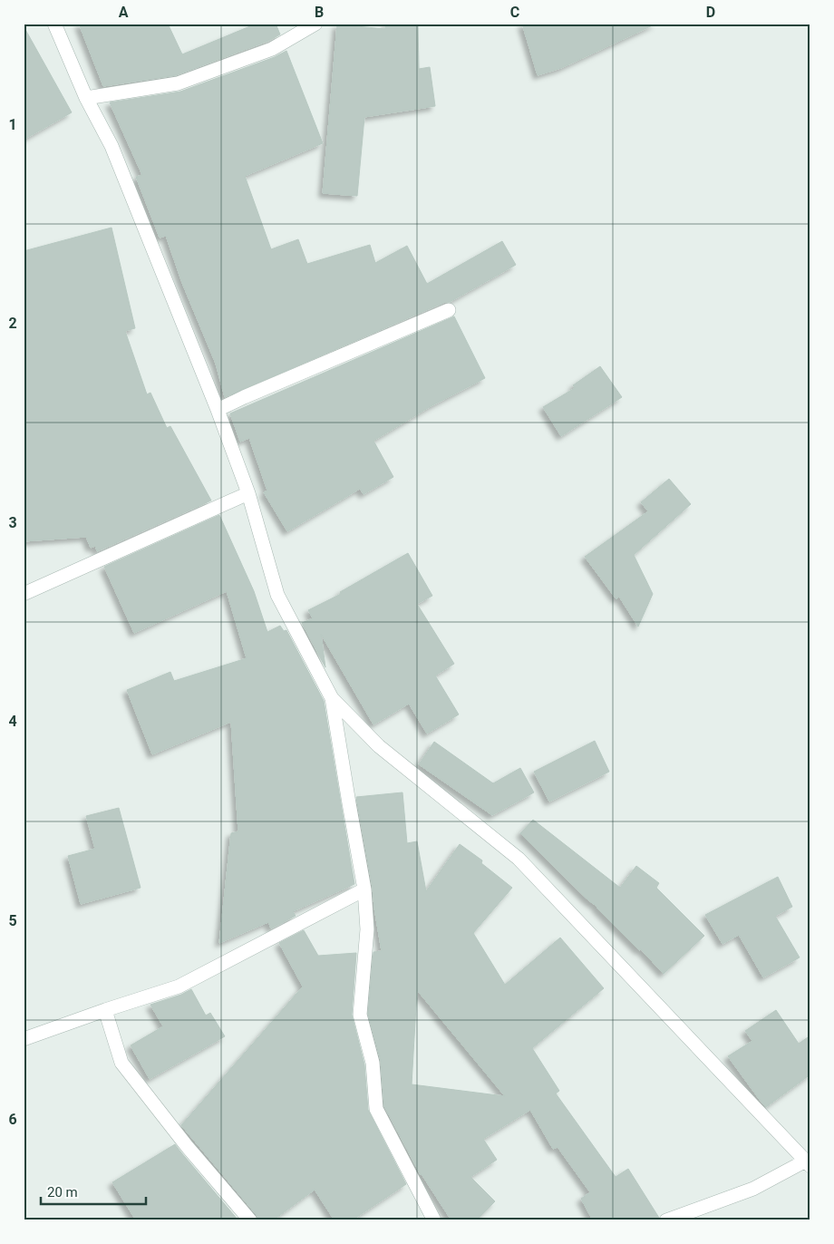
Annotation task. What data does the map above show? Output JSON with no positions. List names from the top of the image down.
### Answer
{
  "scale_bar": "20 m",
  "grid": {
    "columns": [
      "A",
      "B",
      "C",
      "D"
    ],
    "rows": [
      "1",
      "2",
      "3",
      "4",
      "5",
      "6"
    ]
  }
}
